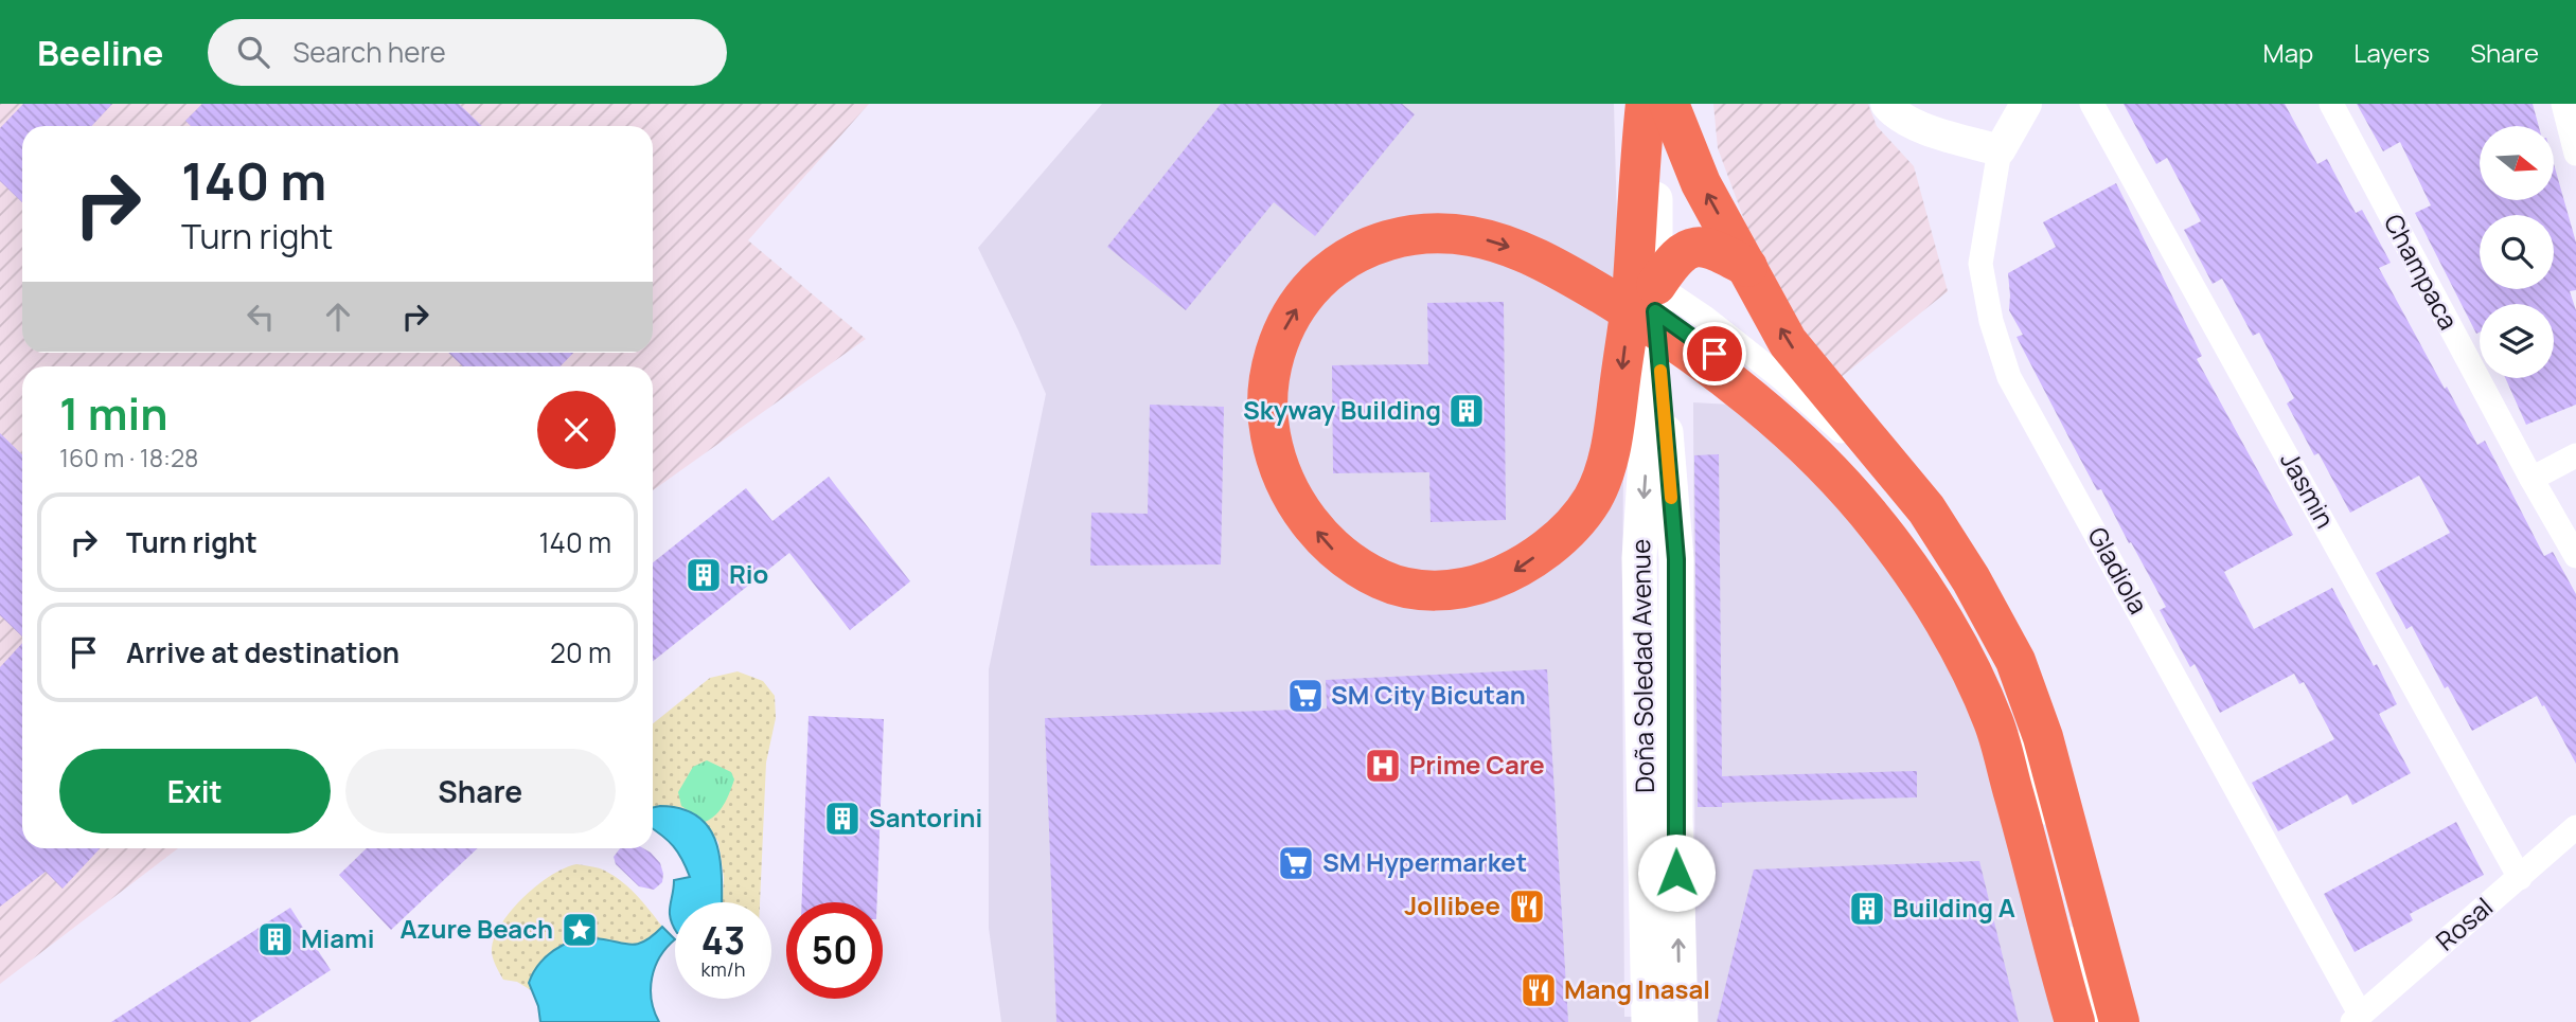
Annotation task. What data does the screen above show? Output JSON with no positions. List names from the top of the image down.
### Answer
{
  "streets": {
    "main road": ["Doña Soledad Avenue"],
    "street": [
      "Champaca",
      "Jasmin",
      "Gladiola",
      "Rosal"
    ]
  },
  "crossings": [
    ["Jasmin", "Rosal"],
    ["Gladiola", "Rosal"]
  ],
  "places": {
    "building": [
      "Skyway Building",
      "Rio",
      "Santorini",
      "Building A",
      "Miami"
    ],
    "supermarket": ["SM City Bicutan", "SM Hypermarket"],
    "hospital": ["Prime Care"],
    "restaurant": ["Jollibee", "Mang Inasal"],
    "place": ["Azure Beach"]
  },
  "north": "right",
  "page": {
    "header": "Beeline",
    "search": "Search here",
    "nav": ["Map", "Layers", "Share"],
    "turn": ["140 m", "Turn right"],
    "heading": ["1 min", "160 m · 18:28"],
    "list": [
      {
        "name": "Turn right",
        "value": "140 m"
      },
      {
        "name": "Arrive at destination",
        "value": "20 m"
      }
    ],
    "buttons": ["Exit", "Share"],
    "speed": "43 km/h",
    "limit": "50"
  }
}
